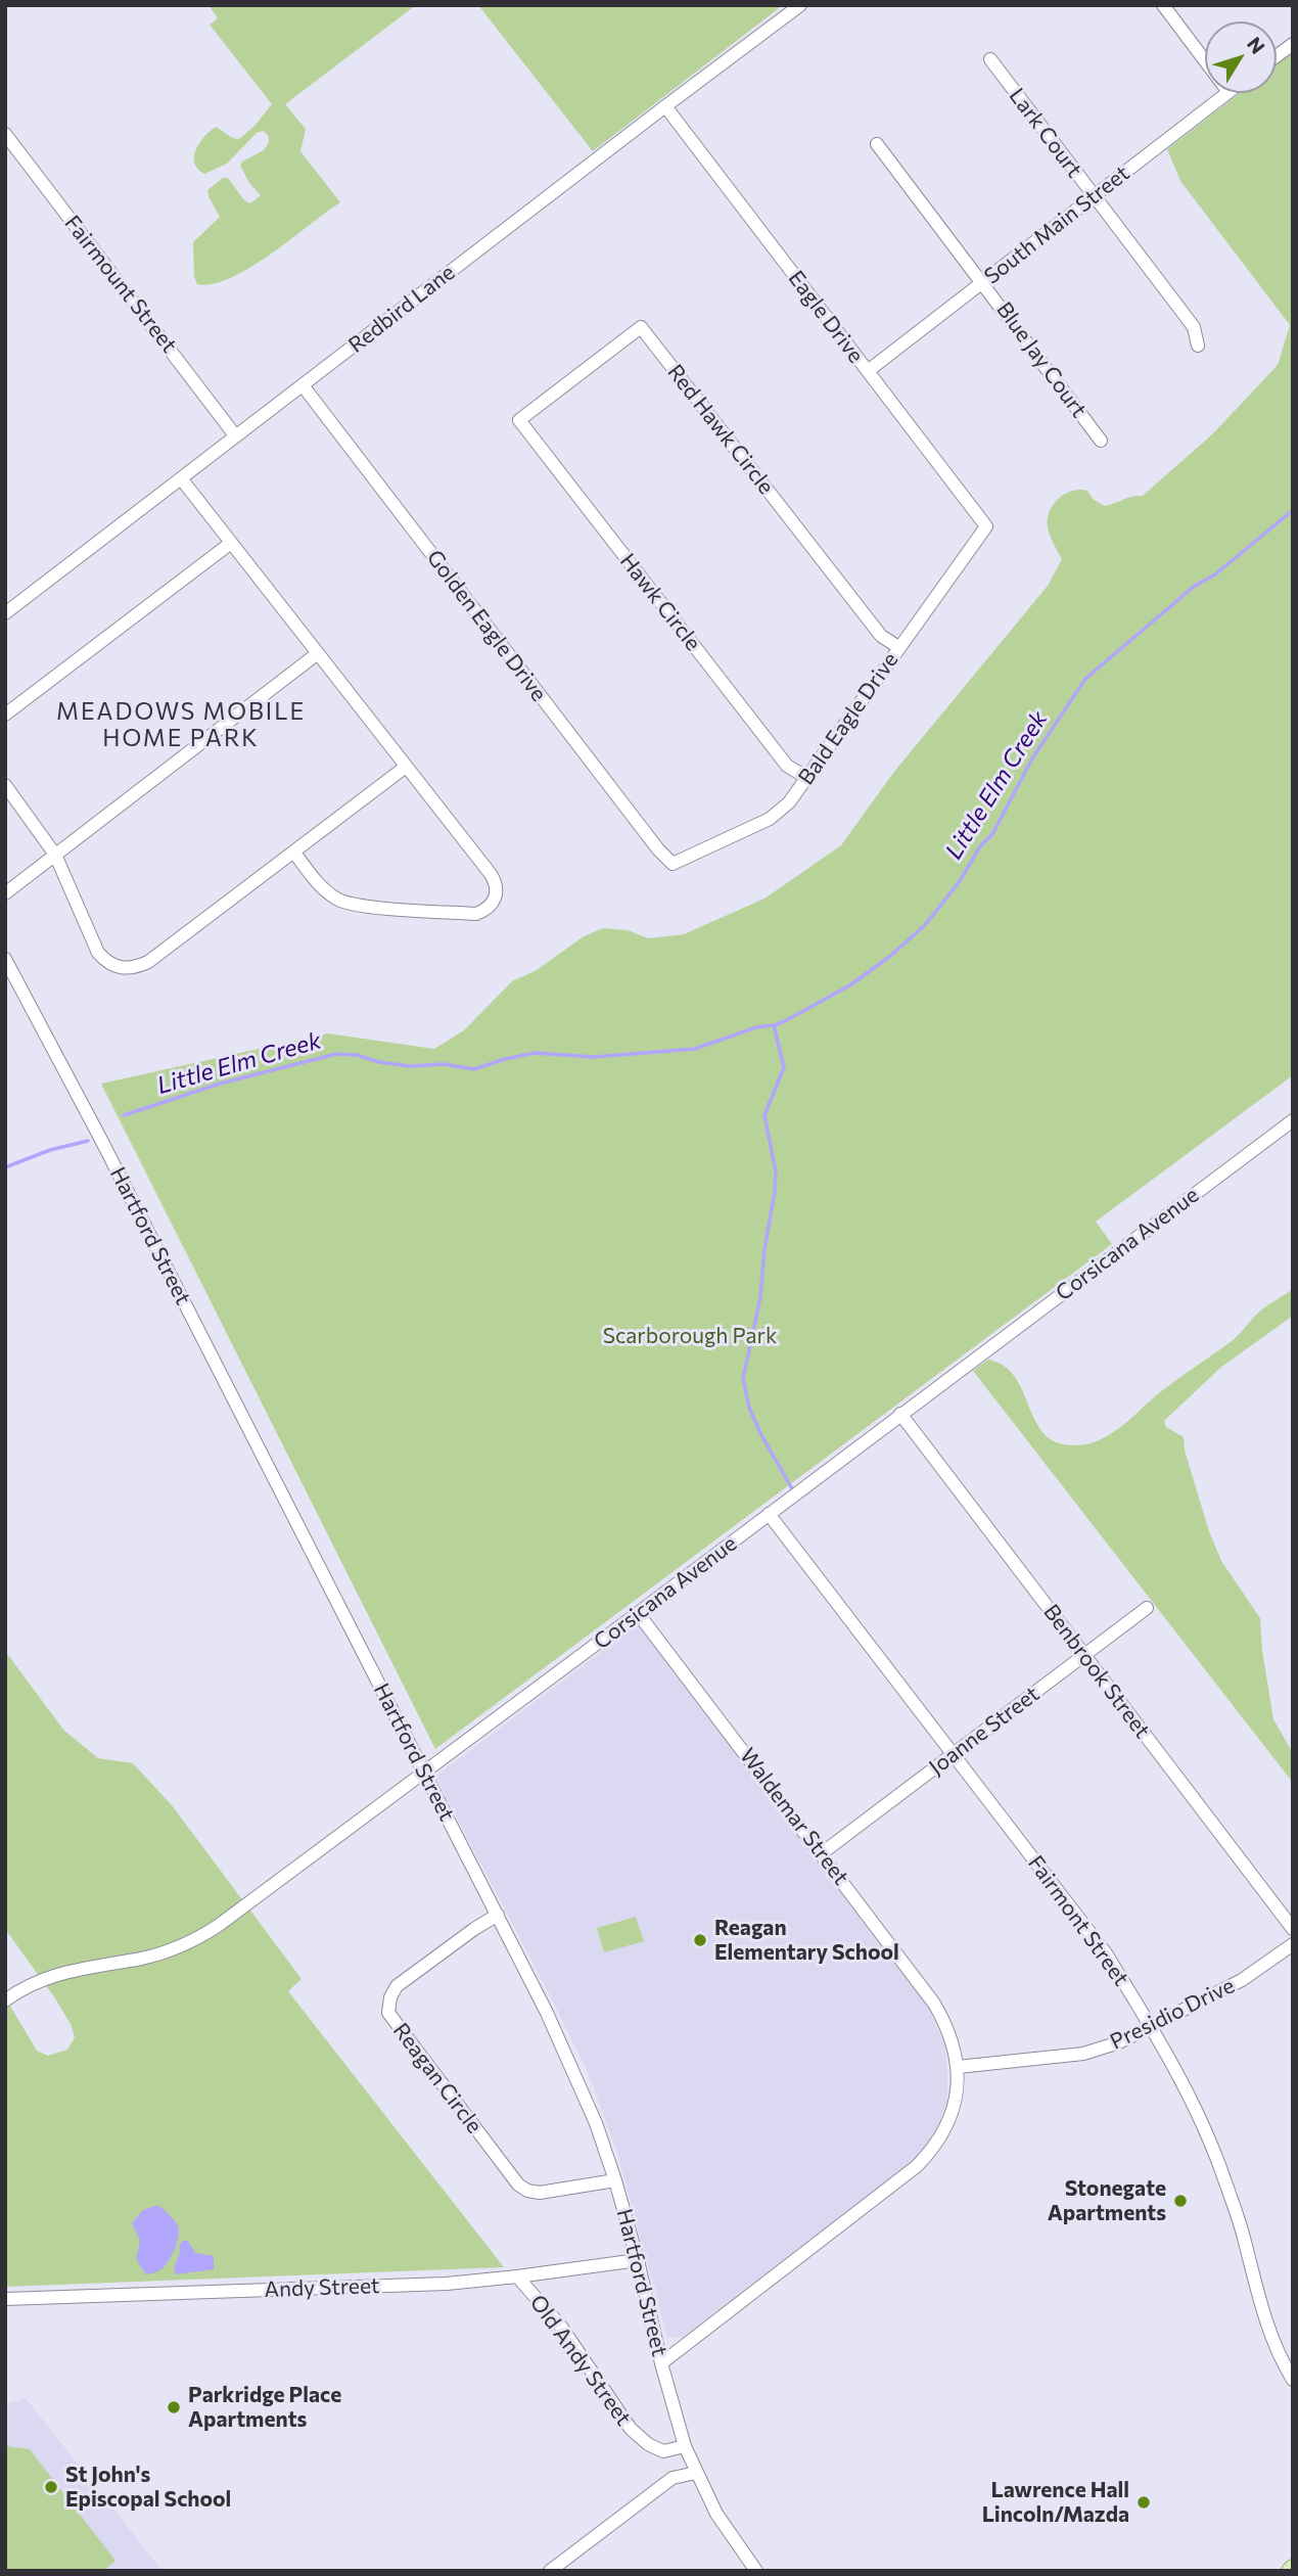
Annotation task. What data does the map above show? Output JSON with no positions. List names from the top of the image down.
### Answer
{
  "streets": {
    "street": [
      "Lark Court",
      "South Main Street",
      "Fairmount Street",
      "Redbird Lane",
      "Eagle Drive",
      "Blue Jay Court",
      "Red Hawk Circle",
      "Hawk Circle",
      "Golden Eagle Drive",
      "Bald Eagle Drive",
      "Hartford Street",
      "Corsicana Avenue",
      "Benbrook Street",
      "Joanne Street",
      "Waldemar Street",
      "Fairmont Street",
      "Presidio Drive",
      "Reagan Circle",
      "Andy Street",
      "Old Andy Street"
    ]
  },
  "crossings": [
    ["Lark Court", "South Main Street"],
    ["South Main Street", "Eagle Drive"],
    ["South Main Street", "Blue Jay Court"],
    ["Fairmount Street", "Redbird Lane"],
    ["Redbird Lane", "Eagle Drive"],
    ["Redbird Lane", "Golden Eagle Drive"],
    ["Eagle Drive", "Bald Eagle Drive"],
    ["Red Hawk Circle", "Hawk Circle"],
    ["Red Hawk Circle", "Bald Eagle Drive"],
    ["Hawk Circle", "Bald Eagle Drive"],
    ["Golden Eagle Drive", "Bald Eagle Drive"],
    ["Hartford Street", "Corsicana Avenue"],
    ["Hartford Street", "Waldemar Street"],
    ["Hartford Street", "Reagan Circle"],
    ["Hartford Street", "Andy Street"],
    ["Hartford Street", "Old Andy Street"],
    ["Corsicana Avenue", "Benbrook Street"],
    ["Corsicana Avenue", "Waldemar Street"],
    ["Corsicana Avenue", "Fairmont Street"],
    ["Benbrook Street", "Joanne Street"],
    ["Joanne Street", "Waldemar Street"],
    ["Joanne Street", "Fairmont Street"],
    ["Waldemar Street", "Presidio Drive"],
    ["Fairmont Street", "Presidio Drive"],
    ["Andy Street", "Old Andy Street"]
  ],
  "districts": ["MEADOWS MOBILE HOME PARK"],
  "water": ["Little Elm Creek"],
  "parks": ["Scarborough Park"],
  "places": [
    "Reagan Elementary School",
    "Stonegate Apartments",
    "Parkridge Place Apartments",
    "St John's Episcopal School",
    "Lawrence Hall Lincoln/Mazda"
  ],
  "north": "top right"
}
